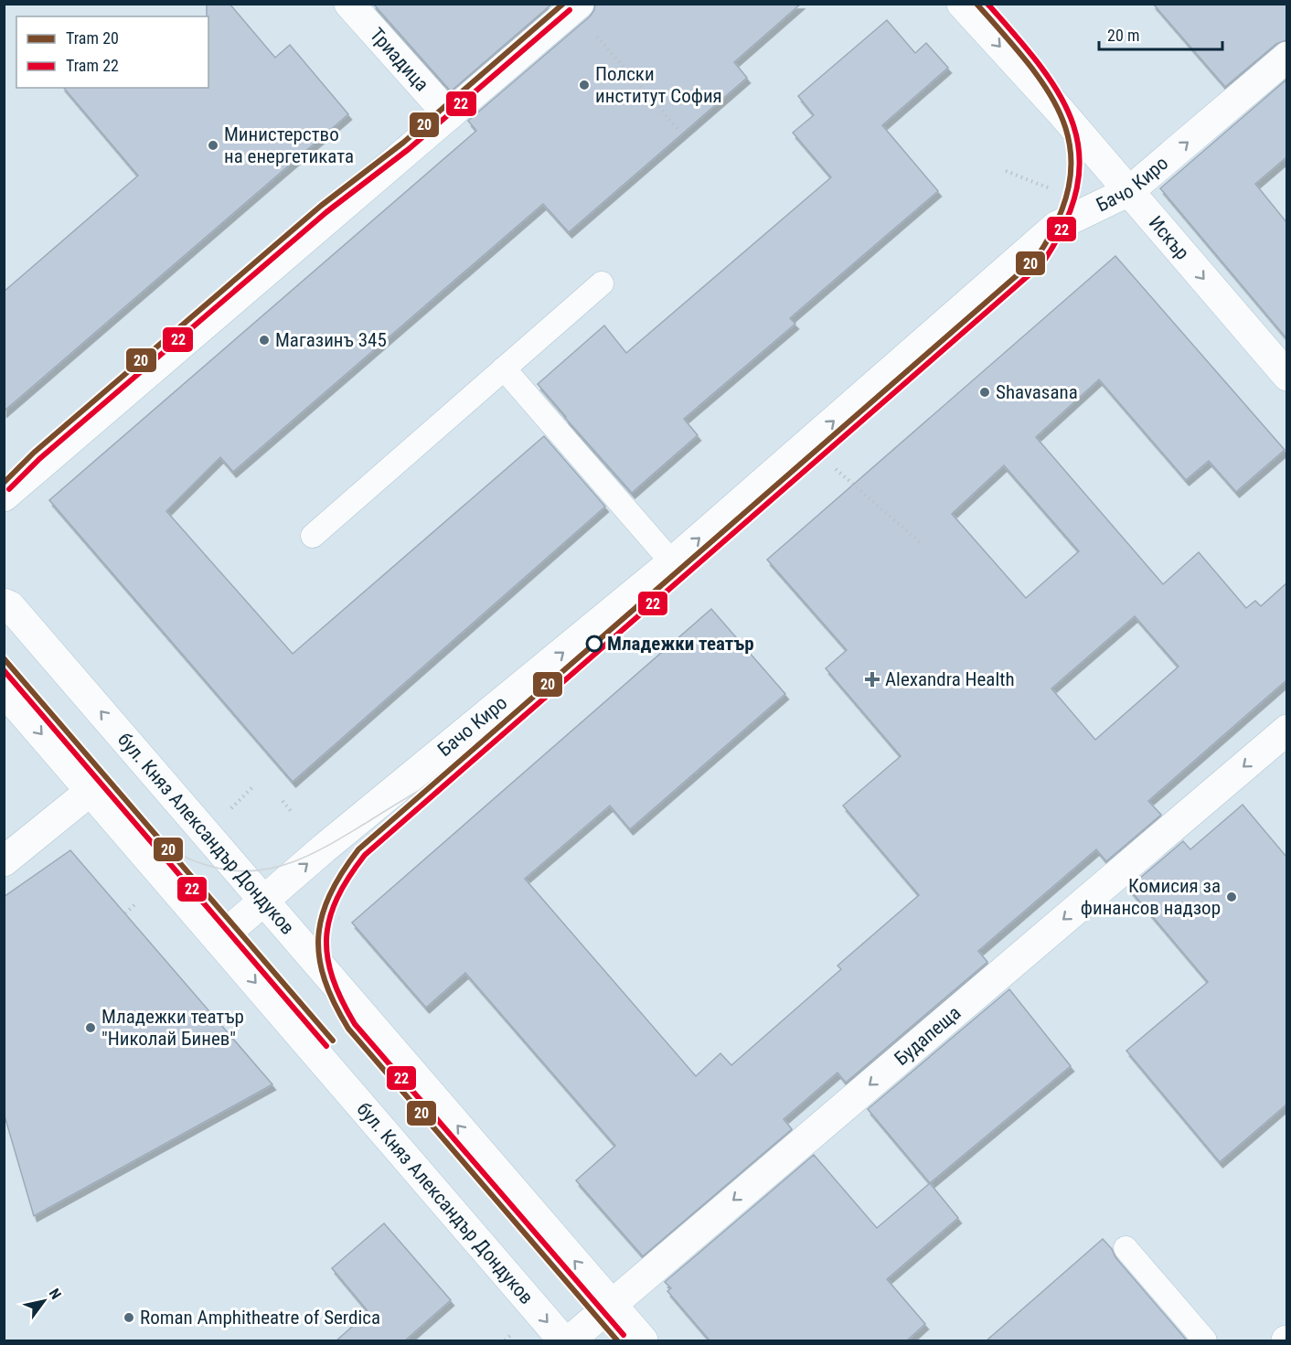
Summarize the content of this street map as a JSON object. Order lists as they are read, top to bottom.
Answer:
{
  "streets": {
    "street": [
      "Триадица",
      "Бачо Киро",
      "Искър",
      "бул. Княз Александър Дондуков",
      "Будапеща"
    ]
  },
  "crossings": [
    ["Бачо Киро", "Искър"],
    ["Бачо Киро", "бул. Княз Александър Дондуков"],
    ["бул. Княз Александър Дондуков", "Будапеща"]
  ],
  "one_way": ["Бачо Киро", "Искър", "Будапеща"],
  "places": {
    "other": [
      "Полски институт София",
      "Министерство на енергетиката",
      "Магазинъ 345",
      "Shavasana",
      "Младежки театър",
      "Комисия за финансов надзор",
      "Младежки театър \"Николай Бинев\"",
      "Roman Amphitheatre of Serdica"
    ],
    "health": ["Alexandra Health"]
  },
  "lines": ["tram line 20", "tram line 22"],
  "legend": ["Tram 20", "Tram 22"],
  "scale_bar": "20 m",
  "north": "top right"
}
